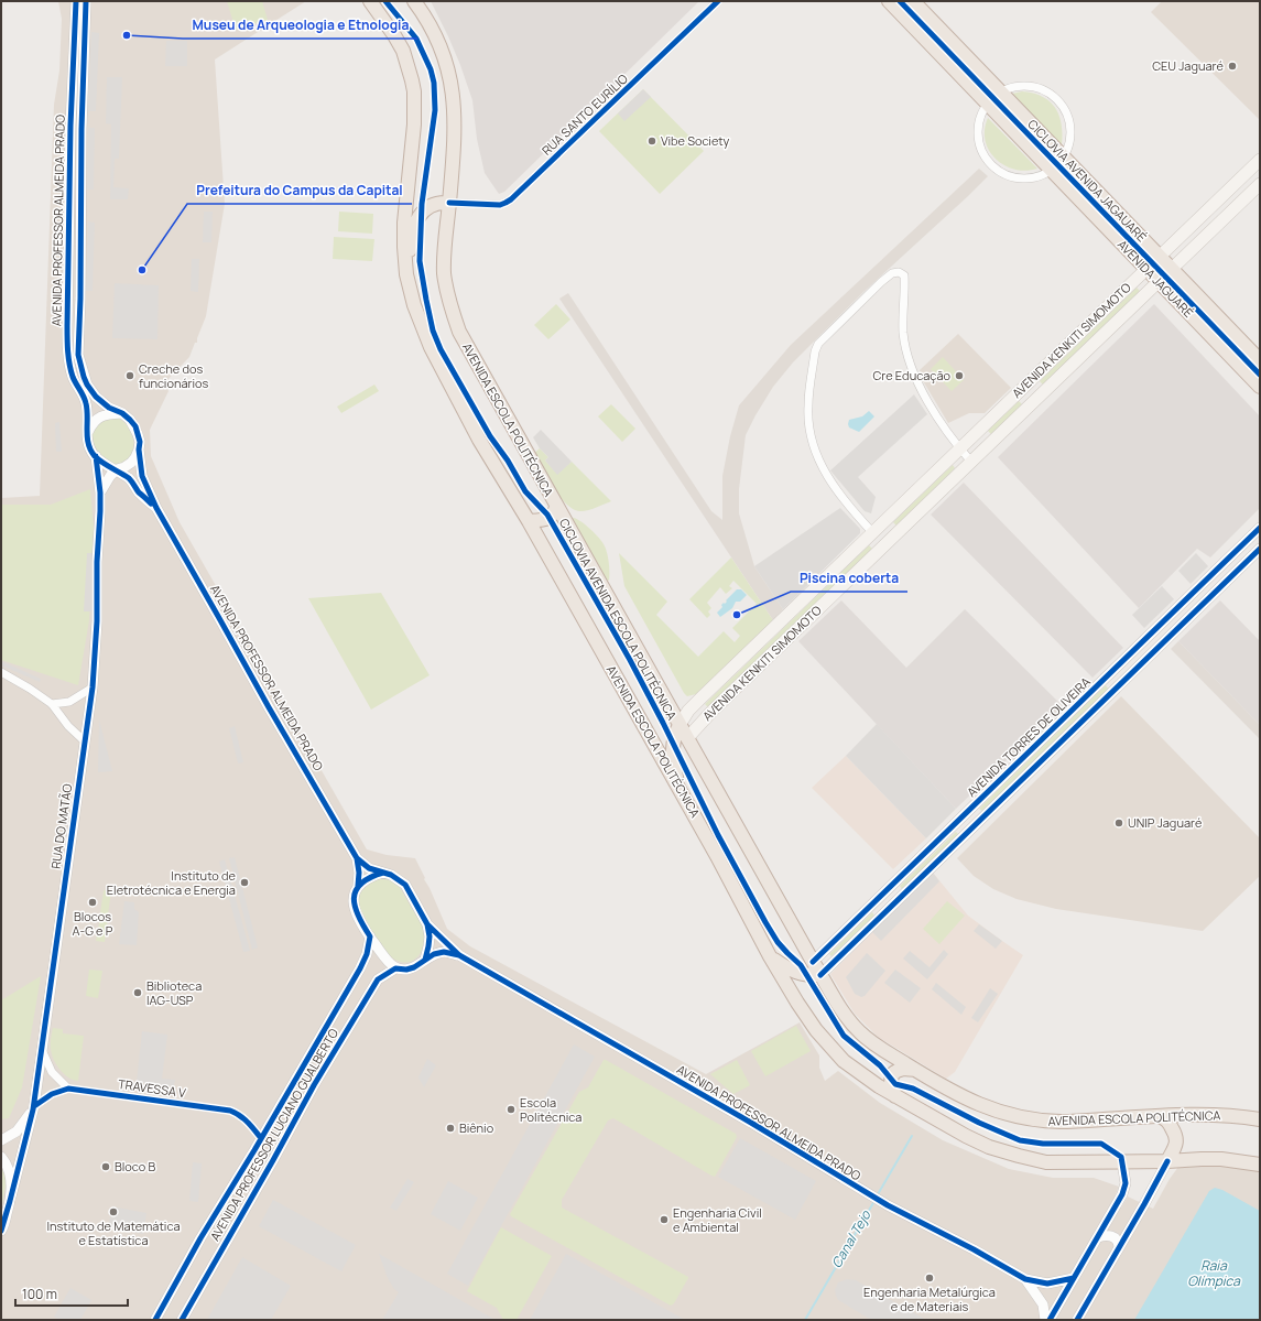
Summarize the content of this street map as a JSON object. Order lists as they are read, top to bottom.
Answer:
{
  "streets": {
    "highway": ["AVENIDA JAGUARÉ", "AVENIDA ESCOLA POLITÉCNICA"],
    "main road": ["AVENIDA KENKITI SIMOMOTO"],
    "street": [
      "RUA SANTO EURÍLIO",
      "AVENIDA PROFESSOR ALMEIDA PRADO",
      "AVENIDA TORRES DE OLIVEIRA",
      "RUA DO MATÃO",
      "TRAVESSA V",
      "AVENIDA PROFESSOR LUCIANO GUALBERTO"
    ],
    "cycle path": ["CICLOVIA AVENIDA JAGAUARÉ", "CICLOVIA AVENIDA ESCOLA POLITÉCNICA"]
  },
  "crossings": [
    ["RUA SANTO EURÍLIO", "AVENIDA ESCOLA POLITÉCNICA"],
    ["AVENIDA PROFESSOR ALMEIDA PRADO", "RUA DO MATÃO"],
    ["AVENIDA PROFESSOR ALMEIDA PRADO", "AVENIDA PROFESSOR LUCIANO GUALBERTO"],
    ["AVENIDA JAGUARÉ", "AVENIDA KENKITI SIMOMOTO"],
    ["AVENIDA KENKITI SIMOMOTO", "AVENIDA ESCOLA POLITÉCNICA"],
    ["AVENIDA ESCOLA POLITÉCNICA", "AVENIDA TORRES DE OLIVEIRA"],
    ["RUA DO MATÃO", "TRAVESSA V"],
    ["TRAVESSA V", "AVENIDA PROFESSOR LUCIANO GUALBERTO"]
  ],
  "water": ["Canal Tejo", "Raia Olímpica"],
  "places": [
    "Museu de Arqueologia e Etnologia",
    "CEU Jaguaré",
    "Vibe Society",
    "Prefeitura do Campus da Capital",
    "Creche dos funcionários",
    "Cre Educação",
    "Piscina coberta",
    "UNIP Jaguaré",
    "Instituto de Eletrotécnica e Energia",
    "Blocos A-G e P",
    "Biblioteca IAG-USP",
    "Escola Politécnica",
    "Biênio",
    "Bloco B",
    "Instituto de Matemática e Estatística",
    "Engenharia Civil e Ambiental",
    "Engenharia Metalúrgica e de Materiais"
  ],
  "scale_bar": "100 m"
}
